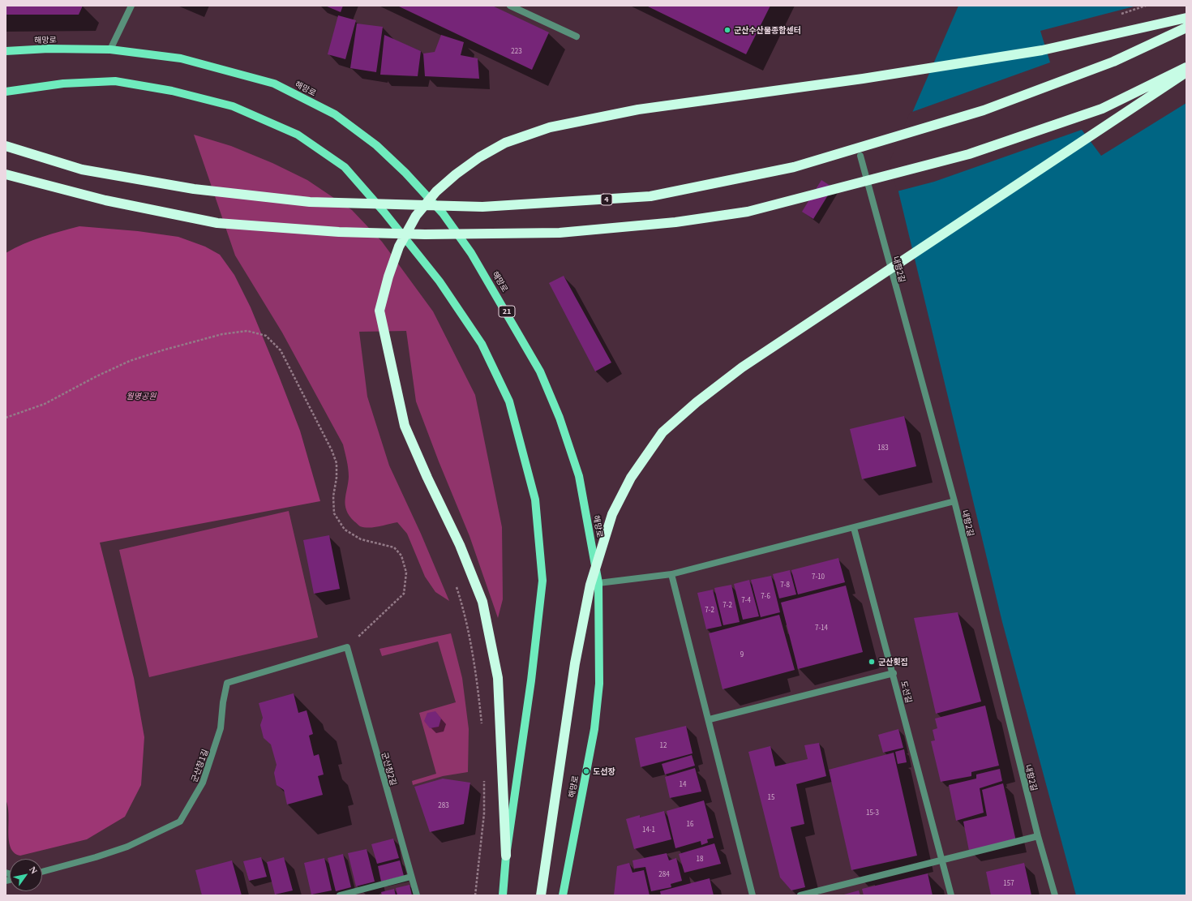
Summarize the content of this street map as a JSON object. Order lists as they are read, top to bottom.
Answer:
{
  "streets": {
    "highway": ["4"],
    "main road": ["해망로", "21"],
    "street": [
      "내항2길",
      "도선길",
      "군산창1길",
      "군산창2길"
    ]
  },
  "crossings": [
    ["군산창1길", "군산창2길"]
  ],
  "parks": ["월명공원"],
  "places": ["군산수산물종합센터", "군산횟집", "도선장"],
  "house_numbers": [
    "223",
    "183",
    "7-10",
    "7-8",
    "7-6",
    "7-4",
    "7-2",
    "7-2",
    "7-14",
    "9",
    "12",
    "14",
    "15",
    "283",
    "15-3",
    "16",
    "14-1",
    "18",
    "284",
    "157"
  ],
  "north": "top right"
}
